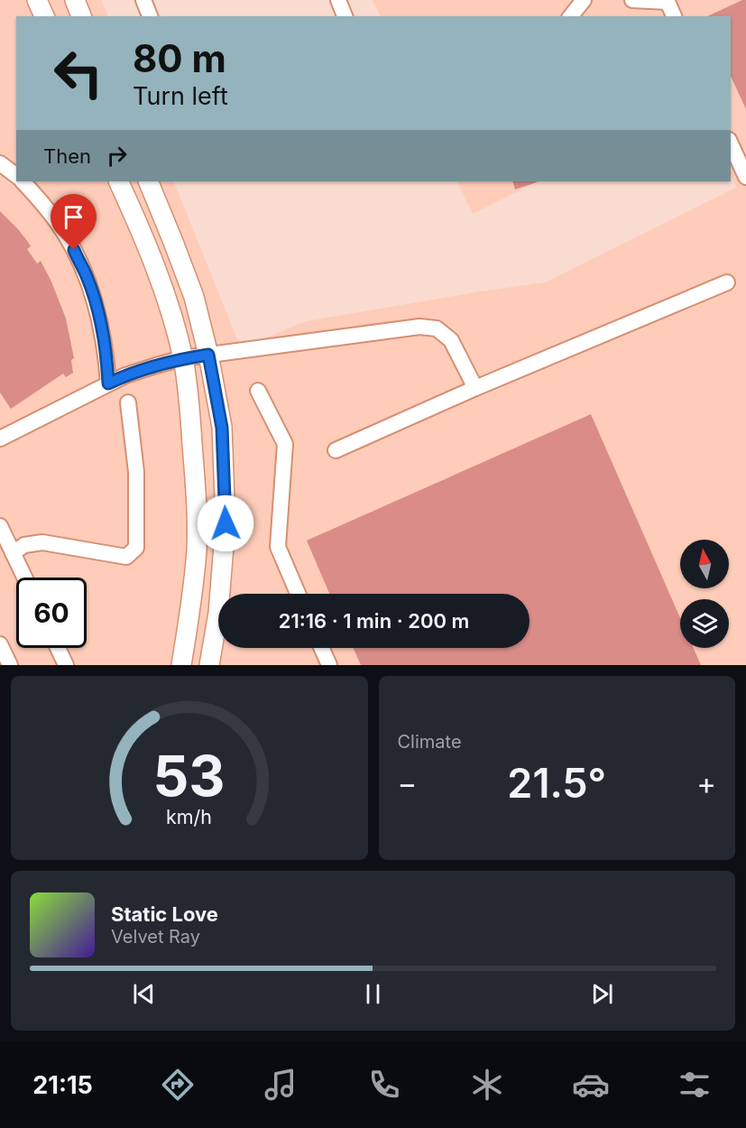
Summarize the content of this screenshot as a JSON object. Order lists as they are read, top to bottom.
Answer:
{
  "north": "top",
  "page": {
    "turn": ["80 m", "Turn left"],
    "then": "Then",
    "limit": "60",
    "trip": "21:16 · 1 min · 200 m",
    "tile": "Climate",
    "heat": ["−", "21.5°", "+"],
    "song": ["Static Love", "Velvet Ray"],
    "tabs": "21:15",
    "gauge": ["53", "km/h"]
  }
}
